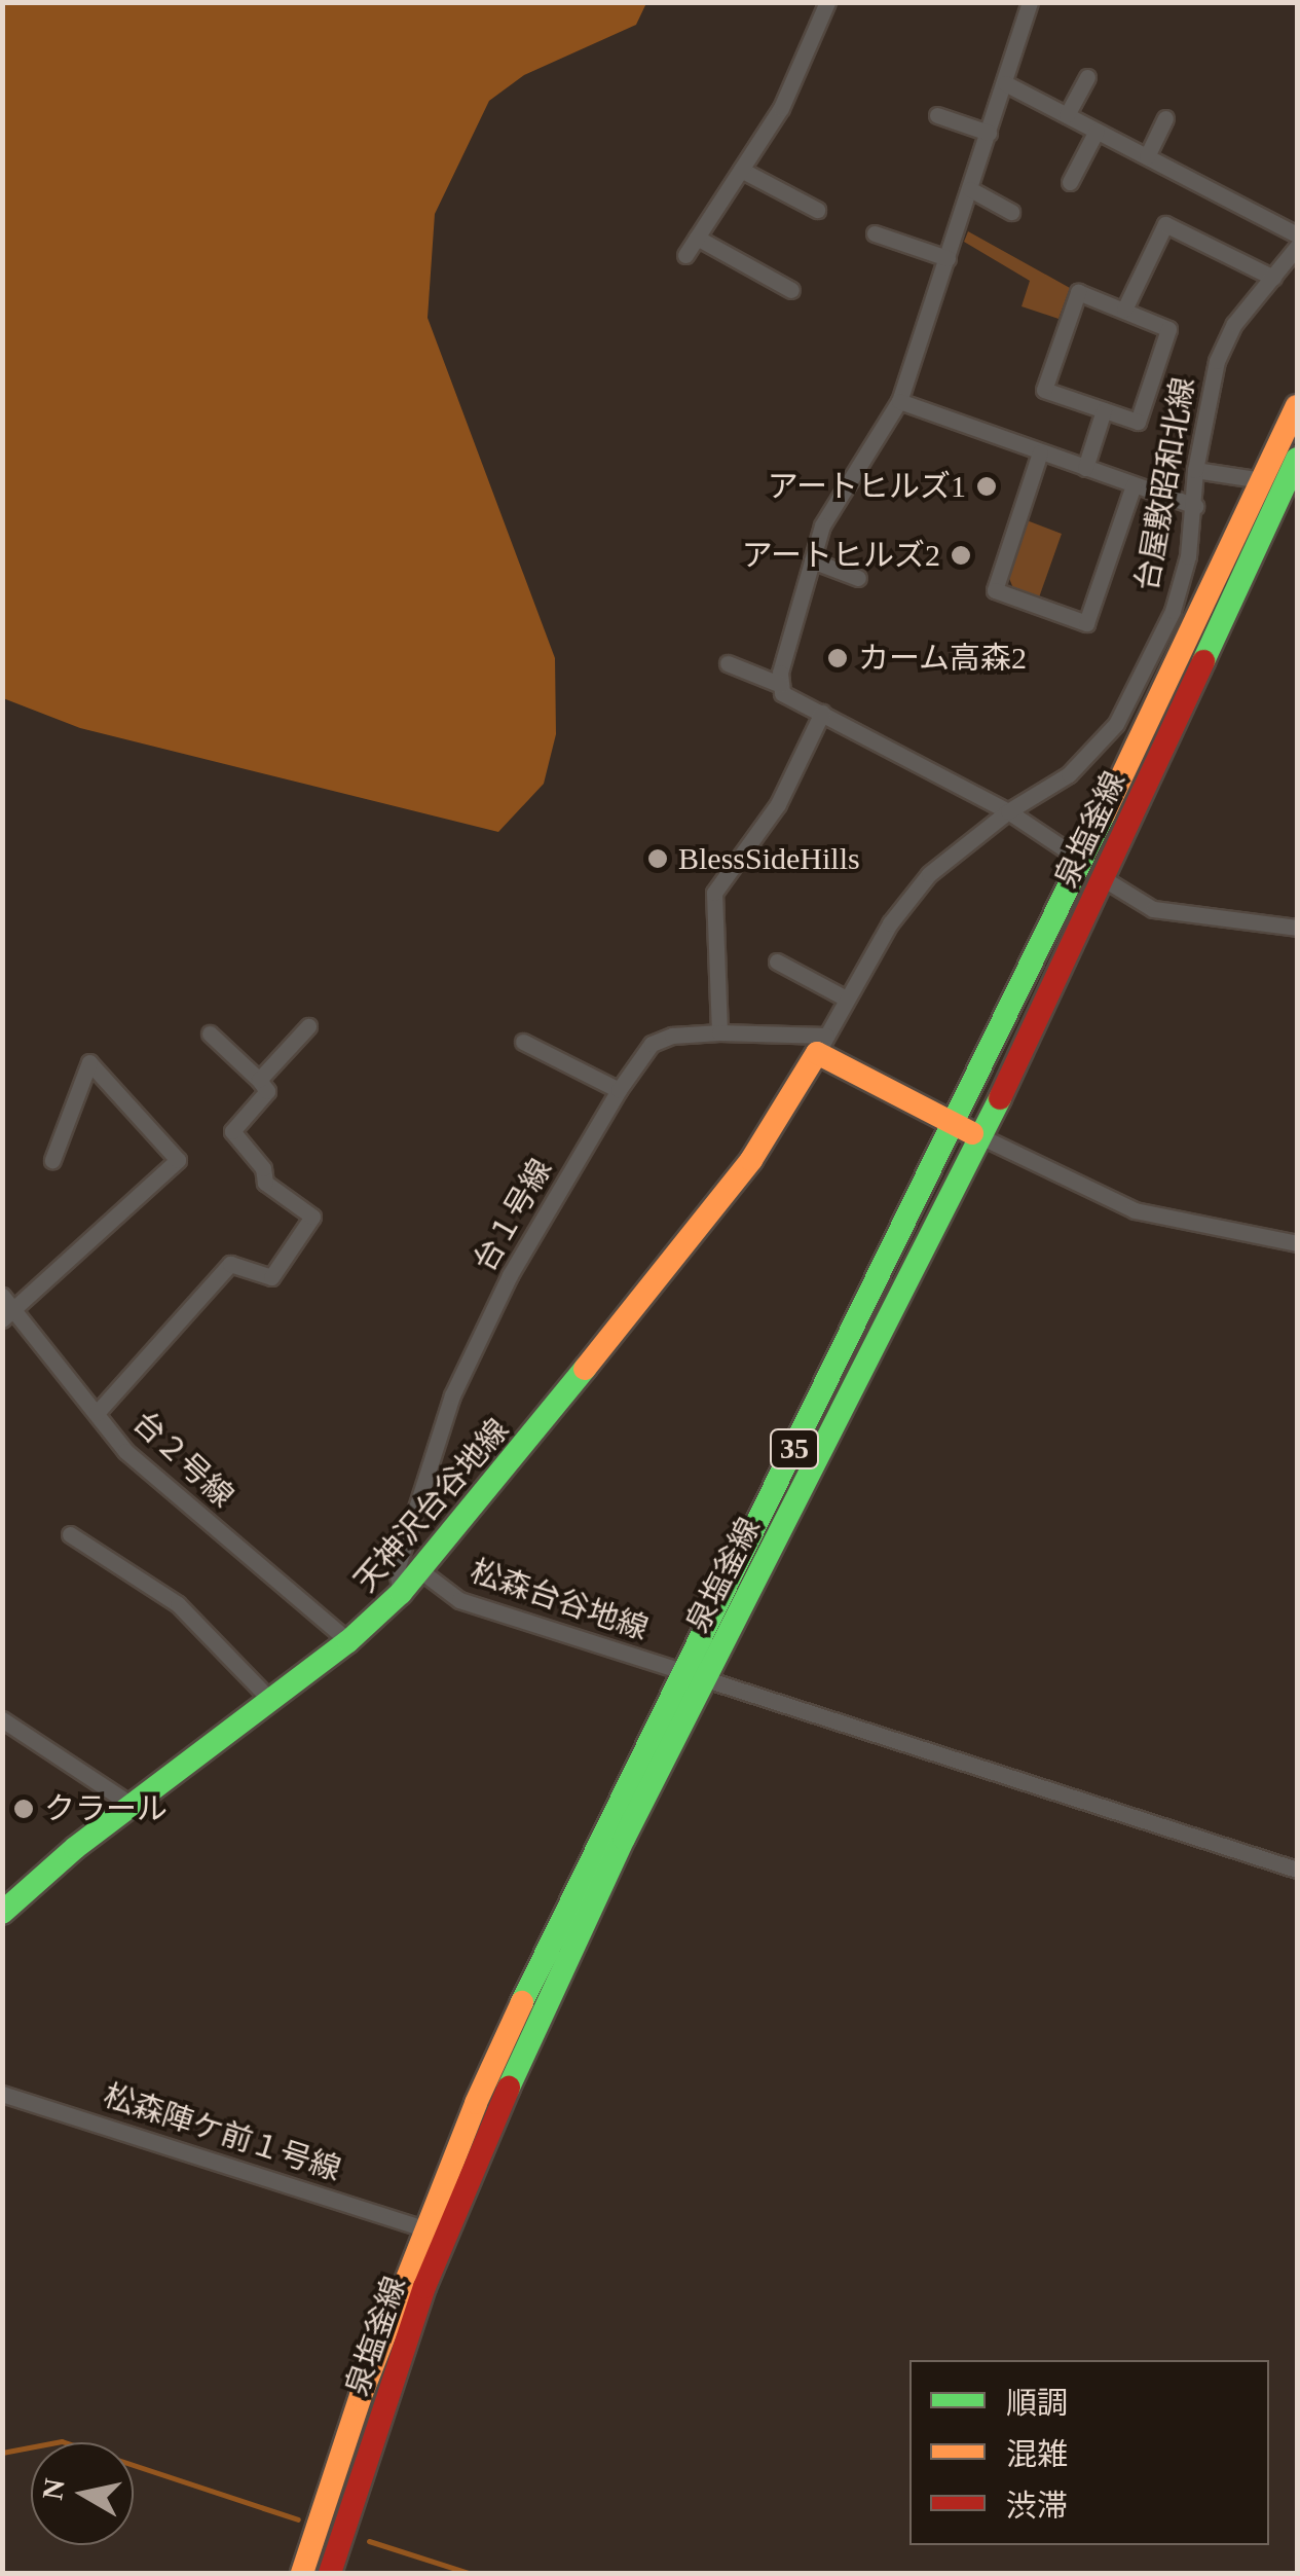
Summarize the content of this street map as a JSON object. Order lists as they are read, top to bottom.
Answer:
{
  "streets": {
    "main road": ["泉塩釜線", "35", "天神沢台谷地線"],
    "street": [
      "台屋敷昭和北線",
      "台１号線",
      "台２号線",
      "松森台谷地線",
      "松森陣ケ前１号線"
    ]
  },
  "crossings": [
    ["台屋敷昭和北線", "台１号線"],
    ["台屋敷昭和北線", "天神沢台谷地線"],
    ["泉塩釜線", "松森台谷地線"],
    ["泉塩釜線", "松森陣ケ前１号線"],
    ["台１号線", "天神沢台谷地線"],
    ["台２号線", "天神沢台谷地線"],
    ["天神沢台谷地線", "松森台谷地線"]
  ],
  "places": [
    "アートヒルズ1",
    "アートヒルズ2",
    "カーム高森2",
    "BlessSideHills",
    "クラール"
  ],
  "legend": ["順調", "混雑", "渋滞"],
  "north": "left"
}
